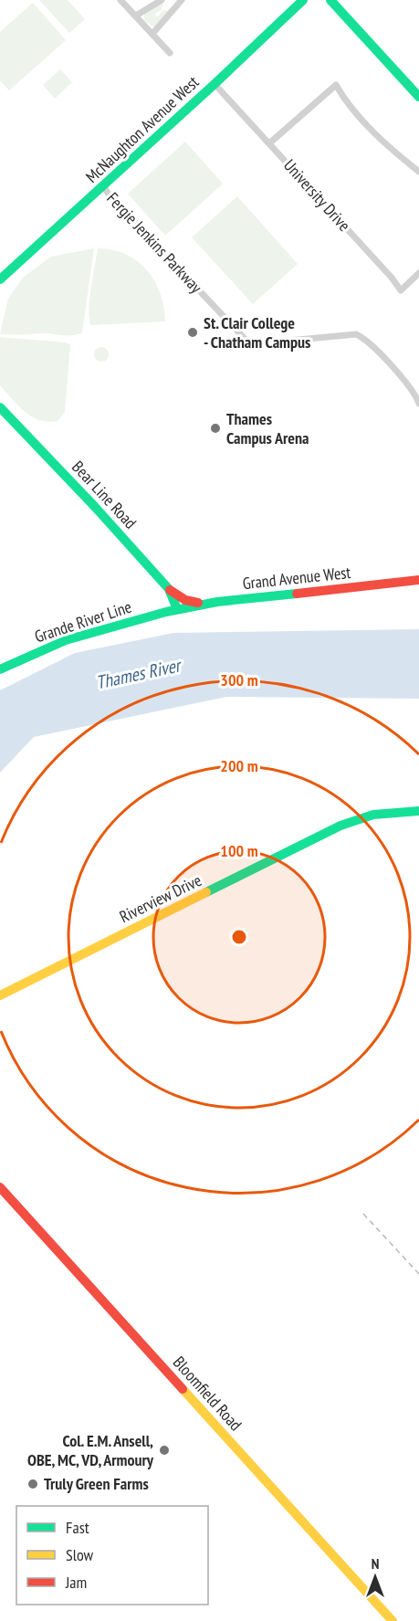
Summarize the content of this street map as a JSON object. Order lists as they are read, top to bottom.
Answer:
{
  "streets": {
    "main road": [
      "McNaughton Avenue West",
      "Bear Line Road",
      "Grand Avenue West",
      "Grande River Line",
      "Riverview Drive",
      "Bloomfield Road"
    ],
    "street": ["University Drive", "Fergie Jenkins Parkway"]
  },
  "crossings": [
    ["McNaughton Avenue West", "University Drive"],
    ["McNaughton Avenue West", "Fergie Jenkins Parkway"],
    ["Bear Line Road", "Grand Avenue West"],
    ["Bear Line Road", "Grande River Line"],
    ["Grand Avenue West", "Grande River Line"]
  ],
  "water": ["Thames River"],
  "places": [
    "St. Clair College - Chatham Campus",
    "Thames Campus Arena",
    "Col. E.M. Ansell, OBE, MC, VD, Armoury",
    "Truly Green Farms"
  ],
  "legend": ["Fast", "Slow", "Jam"],
  "north": "top",
  "rings": ["300 m", "200 m", "100 m"]
}
